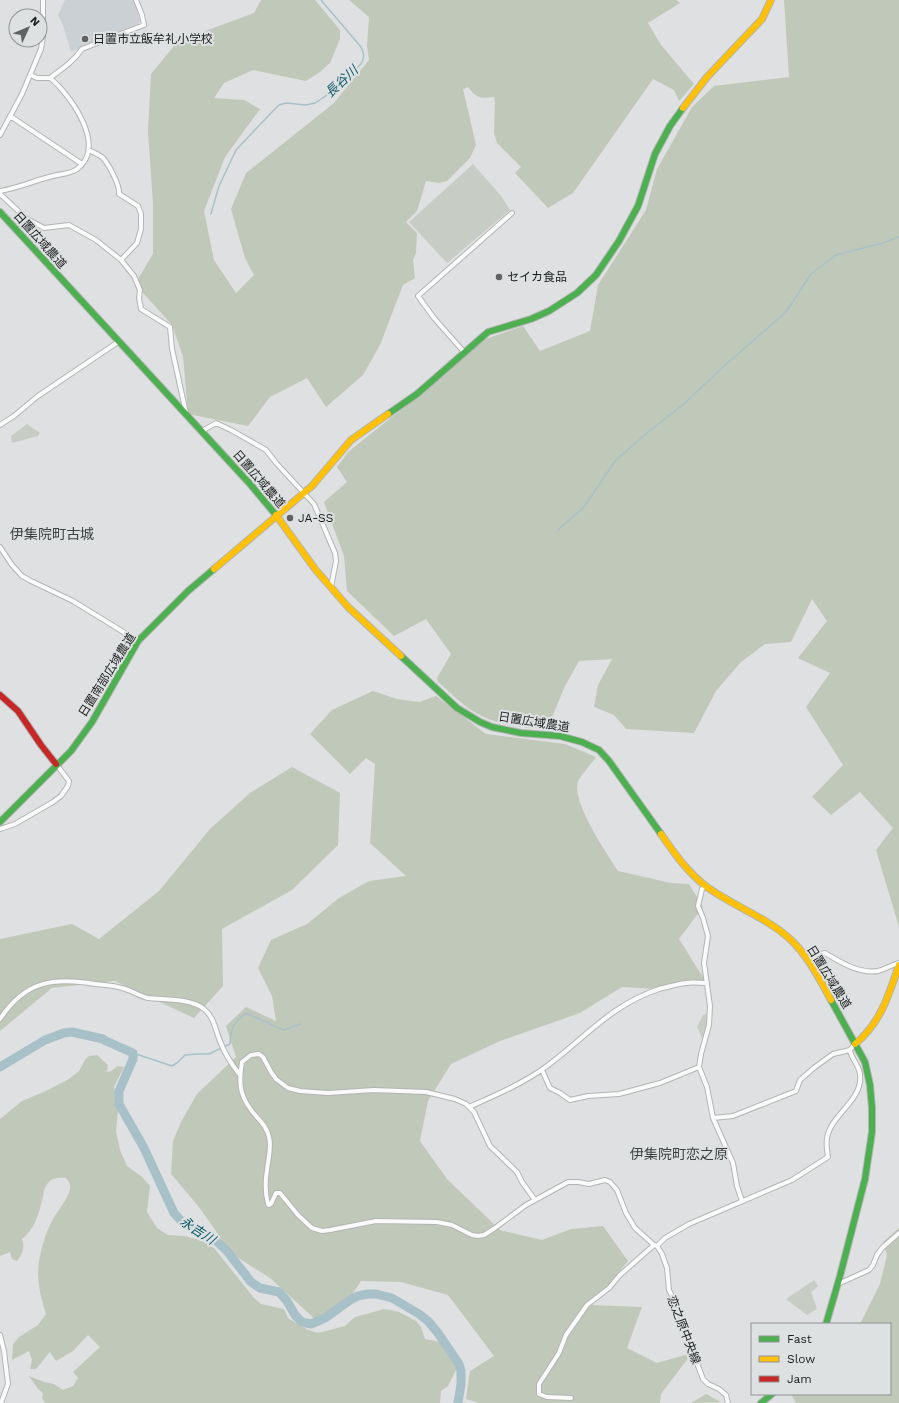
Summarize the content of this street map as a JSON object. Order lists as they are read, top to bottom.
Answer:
{
  "streets": {
    "street": ["日置広域農道", "日置南部広域農道", "恋之原中央線"]
  },
  "crossings": [
    ["日置広域農道", "日置南部広域農道"]
  ],
  "districts": ["伊集院町古城", "伊集院町恋之原"],
  "water": ["長谷川", "永吉川"],
  "places": ["日置市立飯牟礼小学校", "セイカ食品", "JA-SS"],
  "legend": ["Fast", "Slow", "Jam"],
  "north": "top right"
}
